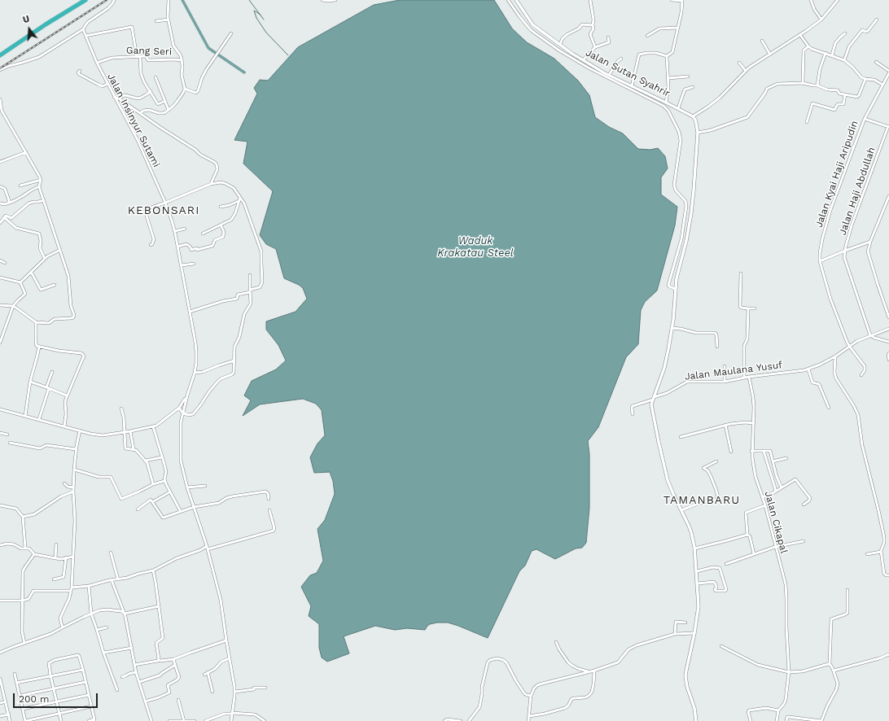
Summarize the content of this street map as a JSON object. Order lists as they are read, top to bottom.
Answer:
{
  "streets": {
    "street": [
      "Gang Seri",
      "Jalan Sutan Syahrir",
      "Jalan Insinyur Sutami",
      "Jalan Kyai Haji Aripudin",
      "Jalan Haji Abdullah",
      "Jalan Maulana Yusuf",
      "Jalan Cikapal"
    ]
  },
  "crossings": [
    ["Gang Seri", "Jalan Insinyur Sutami"],
    ["Jalan Kyai Haji Aripudin", "Jalan Maulana Yusuf"],
    ["Jalan Haji Abdullah", "Jalan Maulana Yusuf"],
    ["Jalan Maulana Yusuf", "Jalan Cikapal"]
  ],
  "districts": ["KEBONSARI", "TAMANBARU"],
  "water": ["Waduk Krakatau Steel"],
  "scale_bar": "200 m",
  "north": "top"
}
